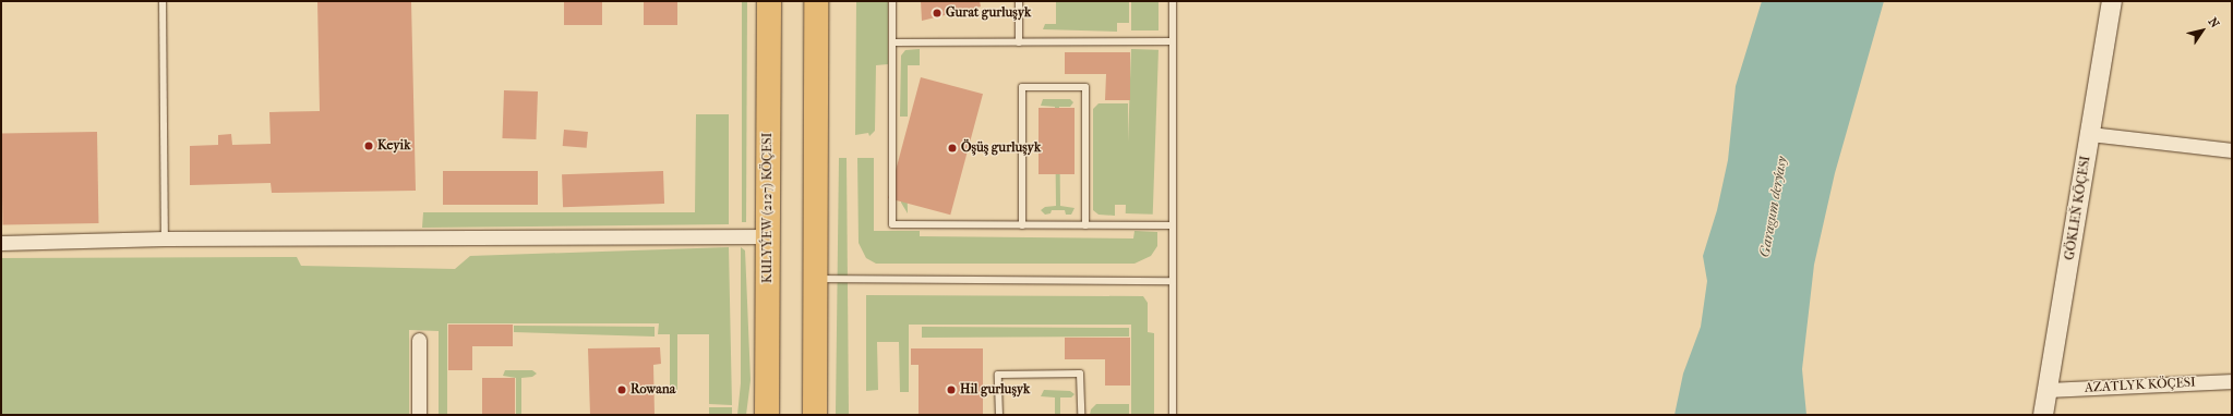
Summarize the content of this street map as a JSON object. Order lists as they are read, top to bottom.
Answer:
{
  "streets": {
    "highway": ["KULYÝEW (2127) KÖÇESI"],
    "street": ["GÖKLEŇ KÖÇESI", "AZATLYK KÖÇESI"]
  },
  "crossings": [
    ["GÖKLEŇ KÖÇESI", "AZATLYK KÖÇESI"]
  ],
  "water": ["Garagum derýasy"],
  "places": [
    "Gurat gurluşyk",
    "Keyik",
    "Öşüş gurluşyk",
    "Rowana",
    "Hil gurluşyk"
  ],
  "north": "top right"
}
